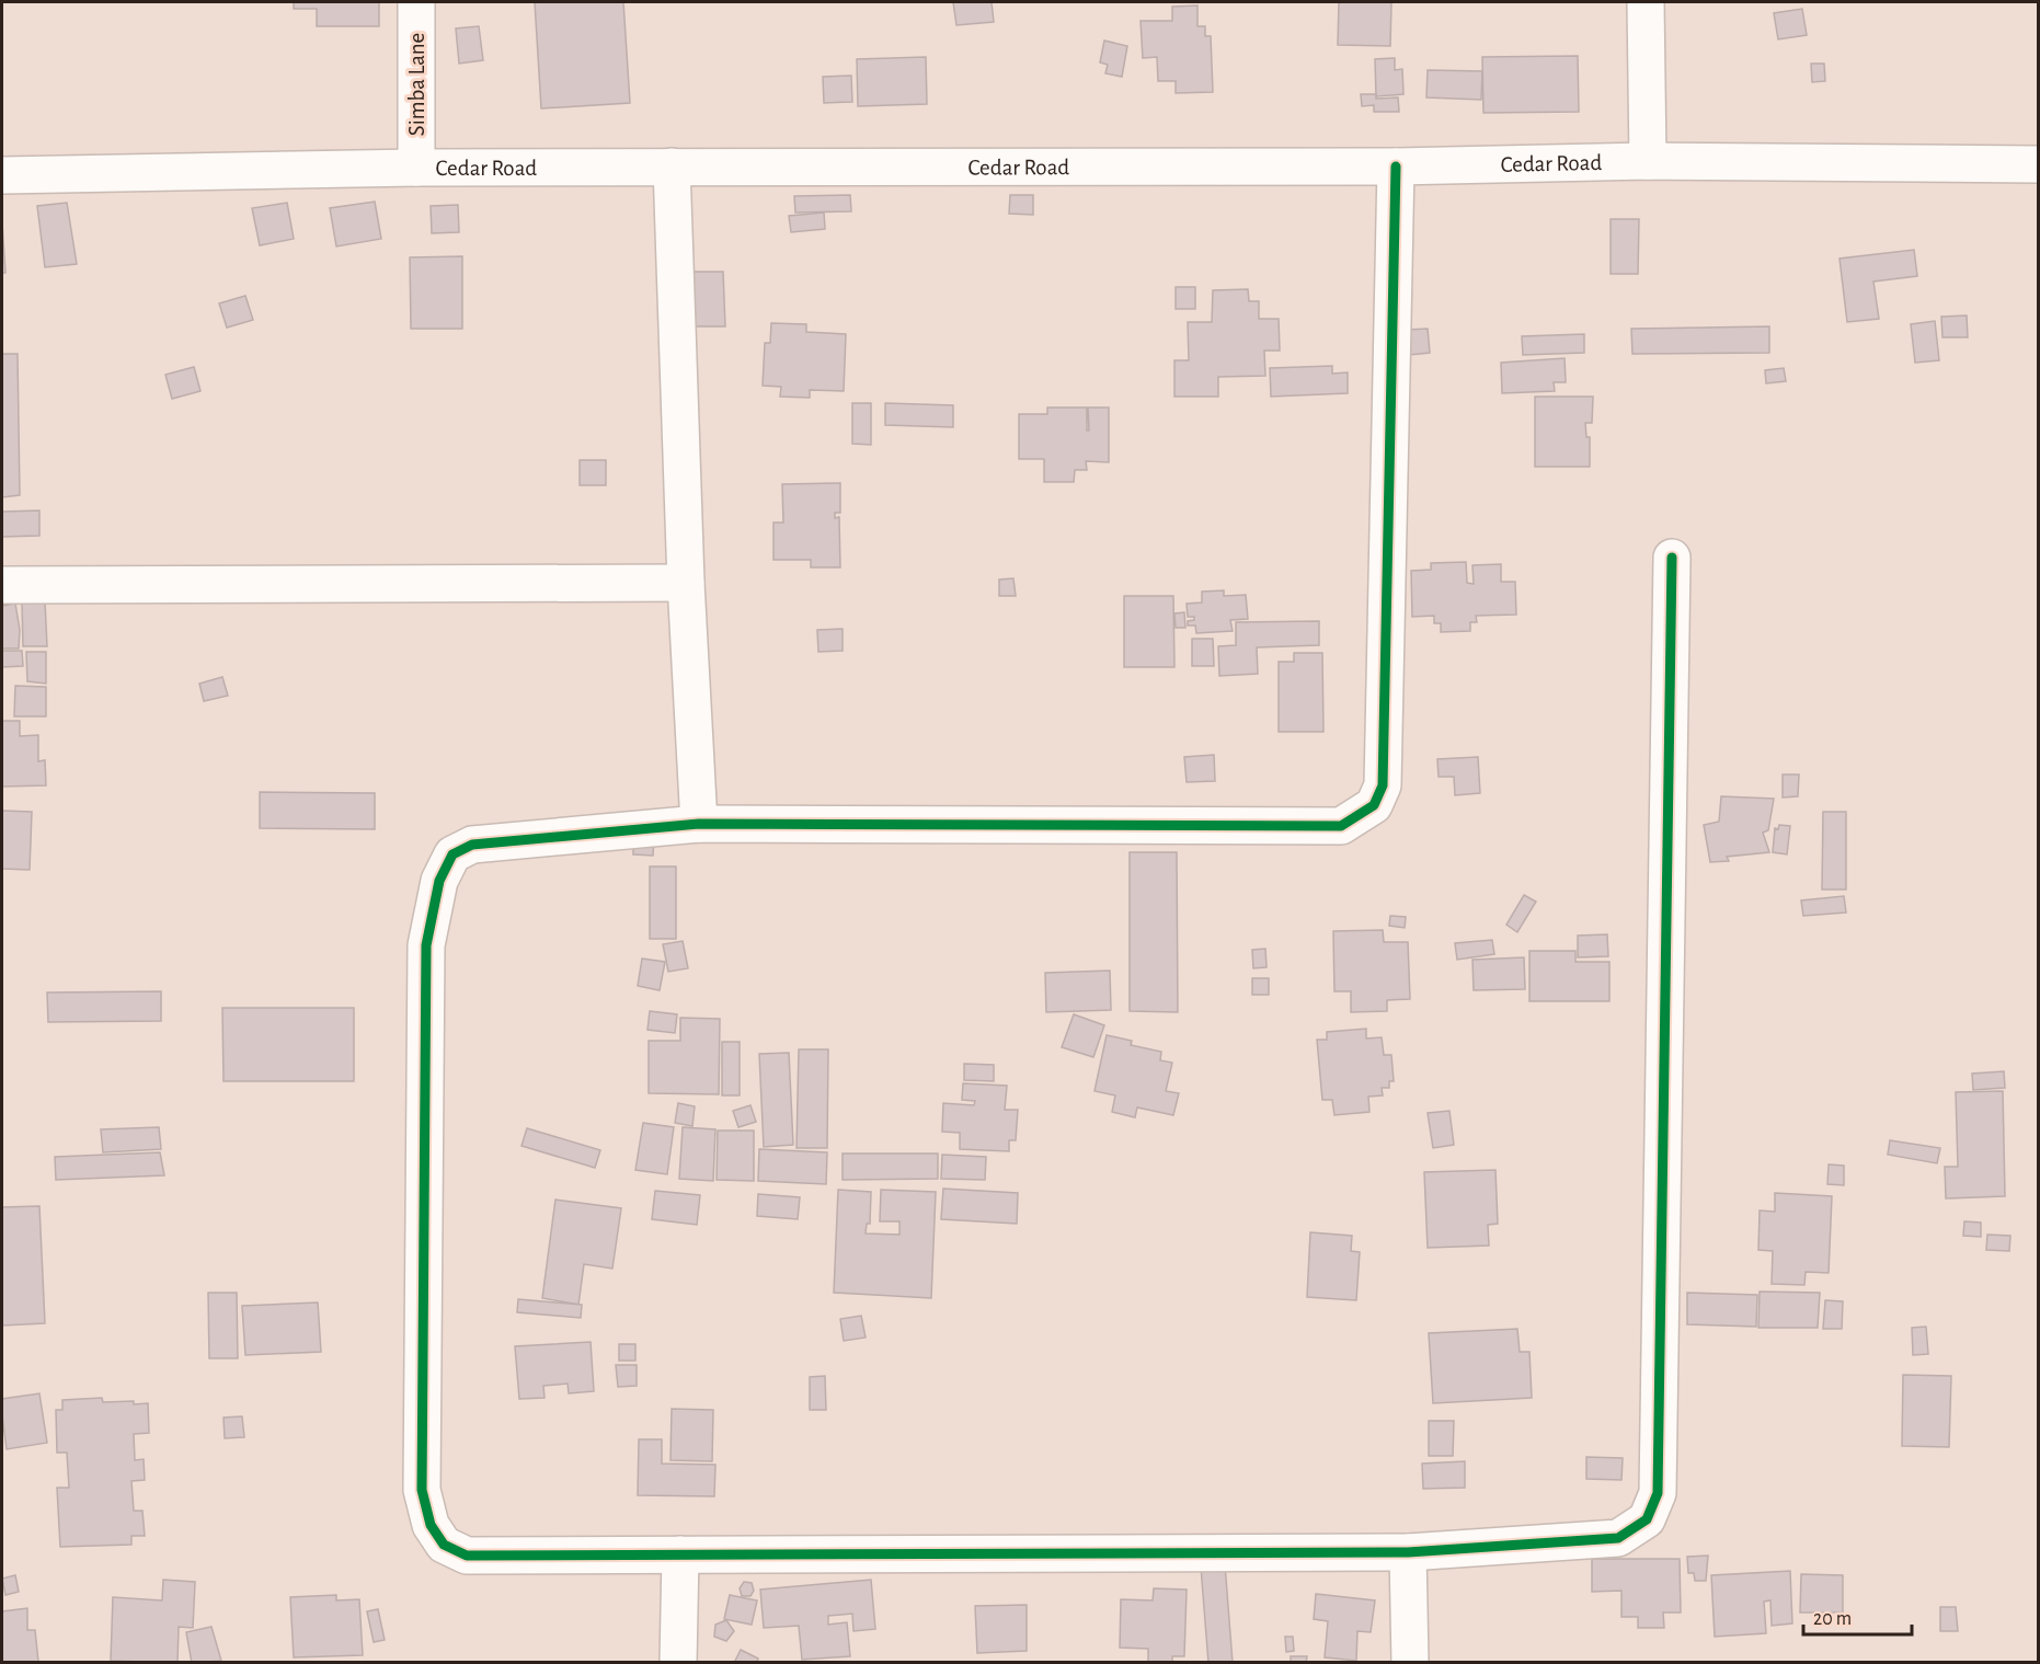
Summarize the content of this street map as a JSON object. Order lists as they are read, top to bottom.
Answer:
{
  "streets": {
    "street": ["Simba Lane", "Cedar Road"]
  },
  "crossings": [
    ["Simba Lane", "Cedar Road"]
  ],
  "scale_bar": "20 m"
}
